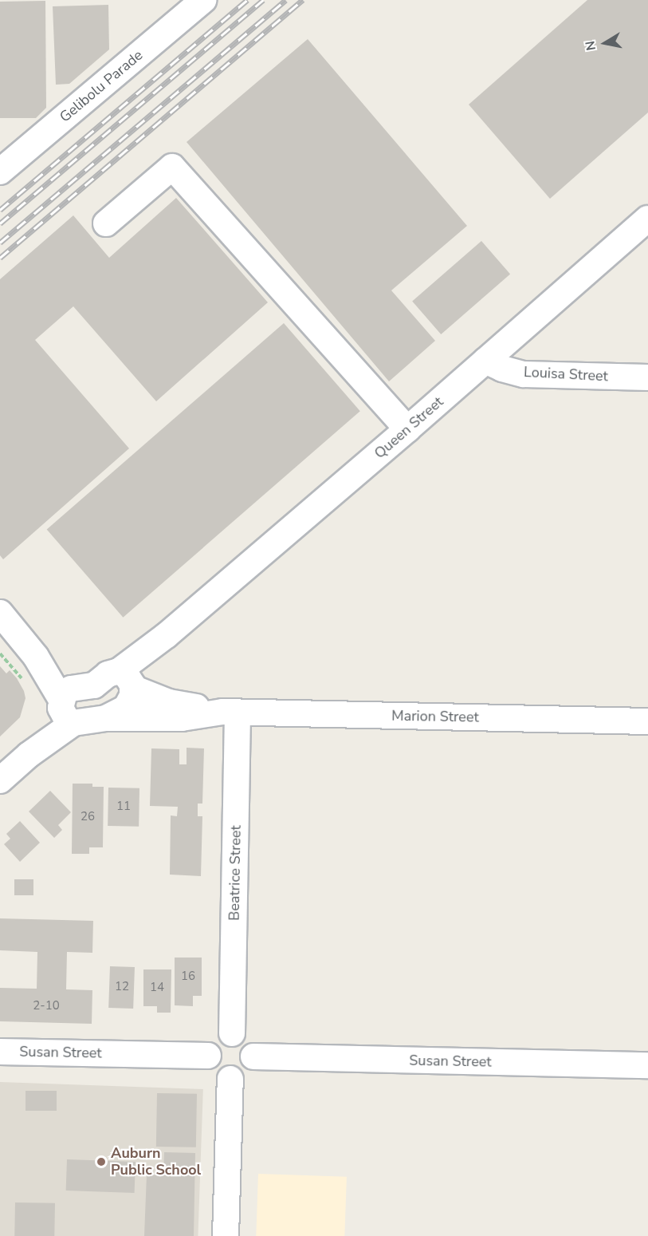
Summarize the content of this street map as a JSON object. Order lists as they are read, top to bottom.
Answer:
{
  "streets": {
    "street": [
      "Gelibolu Parade",
      "Louisa Street",
      "Queen Street",
      "Marion Street",
      "Beatrice Street",
      "Susan Street"
    ]
  },
  "crossings": [
    ["Louisa Street", "Queen Street"],
    ["Queen Street", "Marion Street"],
    ["Marion Street", "Beatrice Street"],
    ["Beatrice Street", "Susan Street"]
  ],
  "places": ["Auburn Public School"],
  "house_numbers": [
    "11",
    "26",
    "16",
    "12",
    "14",
    "2-10"
  ],
  "north": "left"
}
